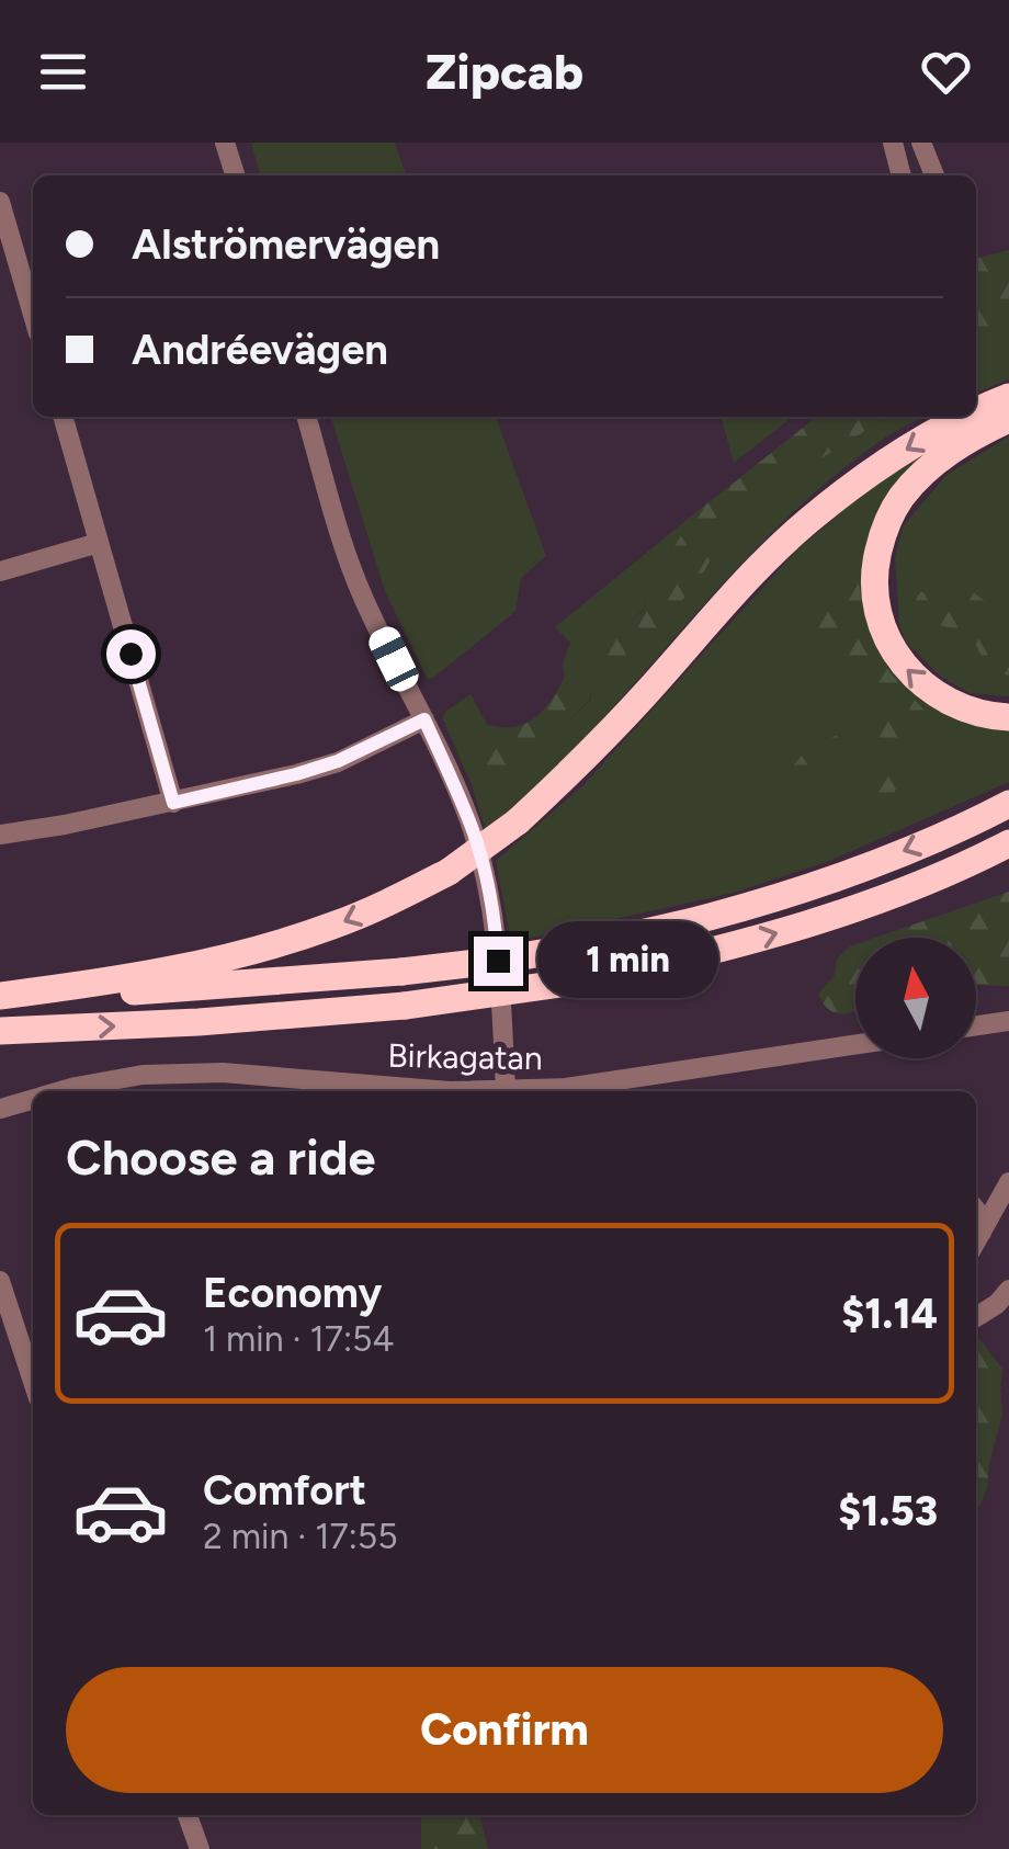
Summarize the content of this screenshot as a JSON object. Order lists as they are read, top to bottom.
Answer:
{
  "streets": {
    "street": ["Birkagatan"]
  },
  "north": "top",
  "page": {
    "header": "Zipcab",
    "banner": ["Alströmervägen", "Andréevägen"],
    "bubble": "1 min",
    "heading": "Choose a ride",
    "list": [
      {
        "name": "Economy",
        "note": "1 min · 17:54",
        "value": "$1.14"
      },
      {
        "name": "Comfort",
        "note": "2 min · 17:55",
        "value": "$1.53"
      }
    ],
    "buttons": "Confirm"
  }
}
